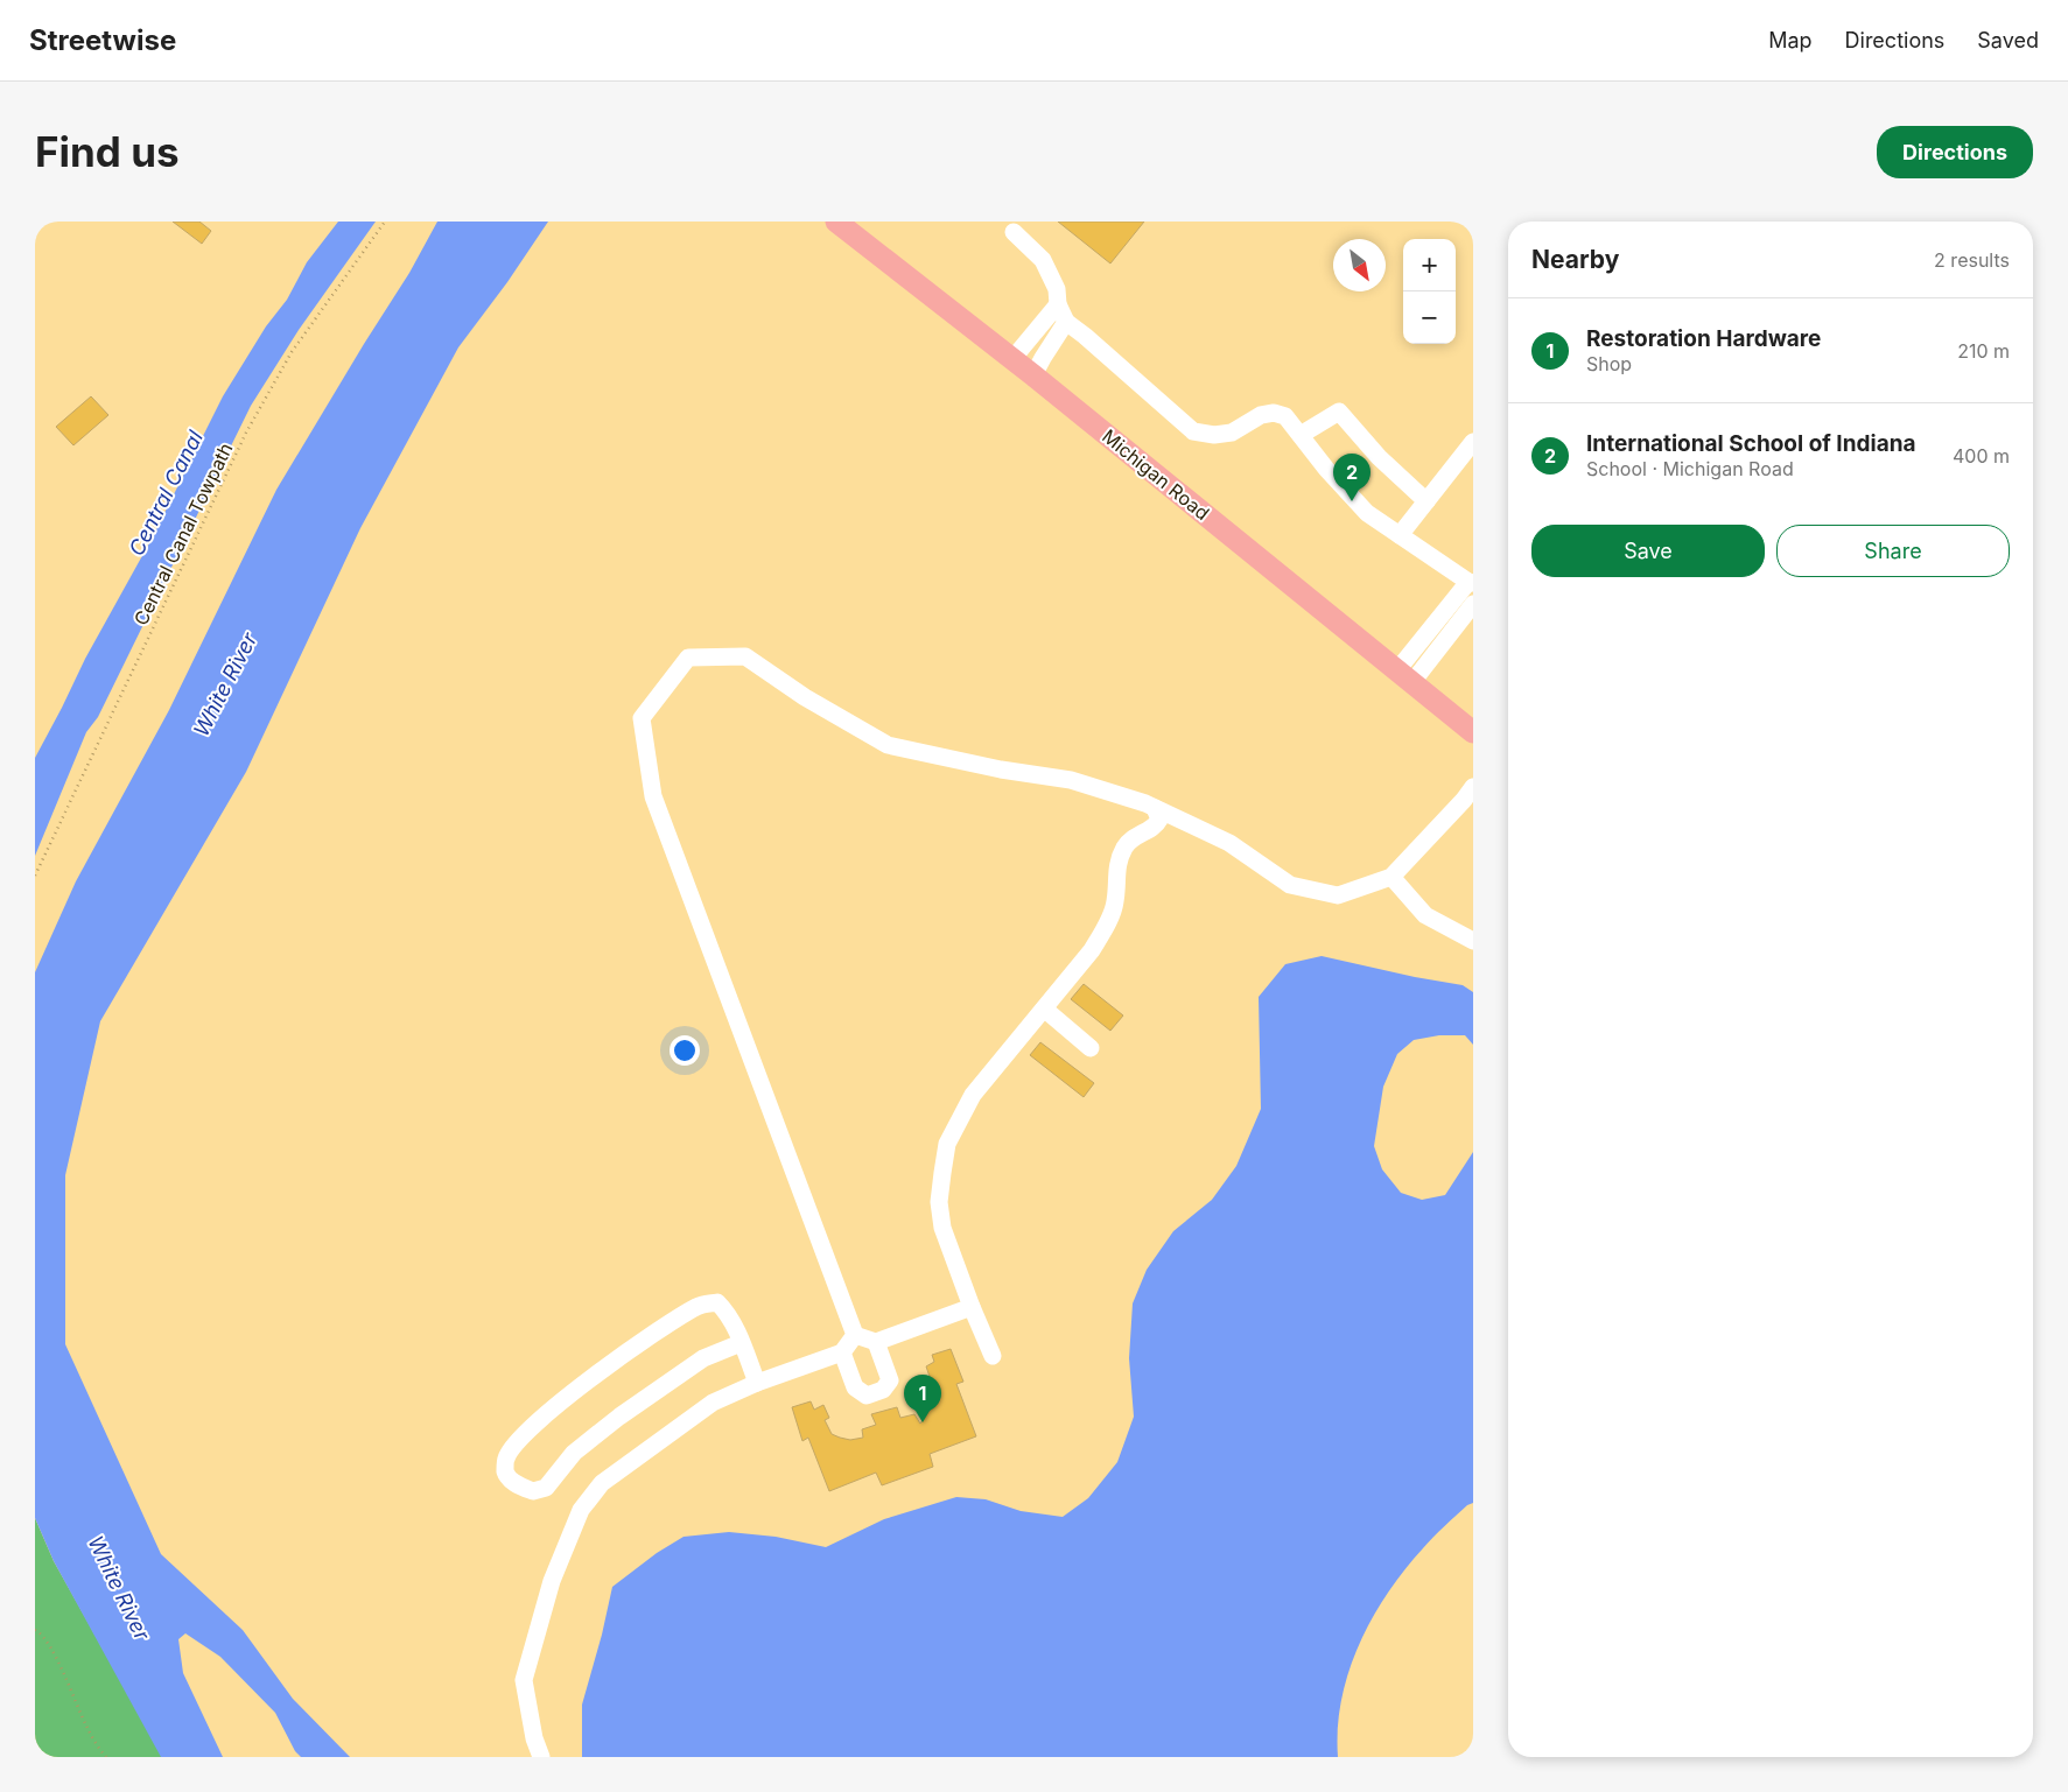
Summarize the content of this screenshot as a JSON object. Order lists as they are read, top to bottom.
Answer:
{
  "streets": {
    "main road": ["Michigan Road"],
    "path": ["Central Canal Towpath"]
  },
  "water": ["Central Canal", "White River"],
  "north": "bottom right",
  "page": {
    "header": "Streetwise",
    "nav": ["Map", "Directions", "Saved"],
    "buttons": [
      "Directions",
      ["Save", "Share"]
    ],
    "title": "Find us",
    "heading": ["Nearby", "2 results"],
    "map_buttons": ["+", "−"],
    "list": [
      {
        "mark": "1",
        "name": "Restoration Hardware",
        "note": "Shop",
        "value": "210 m"
      },
      {
        "mark": "2",
        "name": "International School of Indiana",
        "note": "School · Michigan Road",
        "value": "400 m"
      }
    ],
    "pins": ["2", "1"]
  }
}
